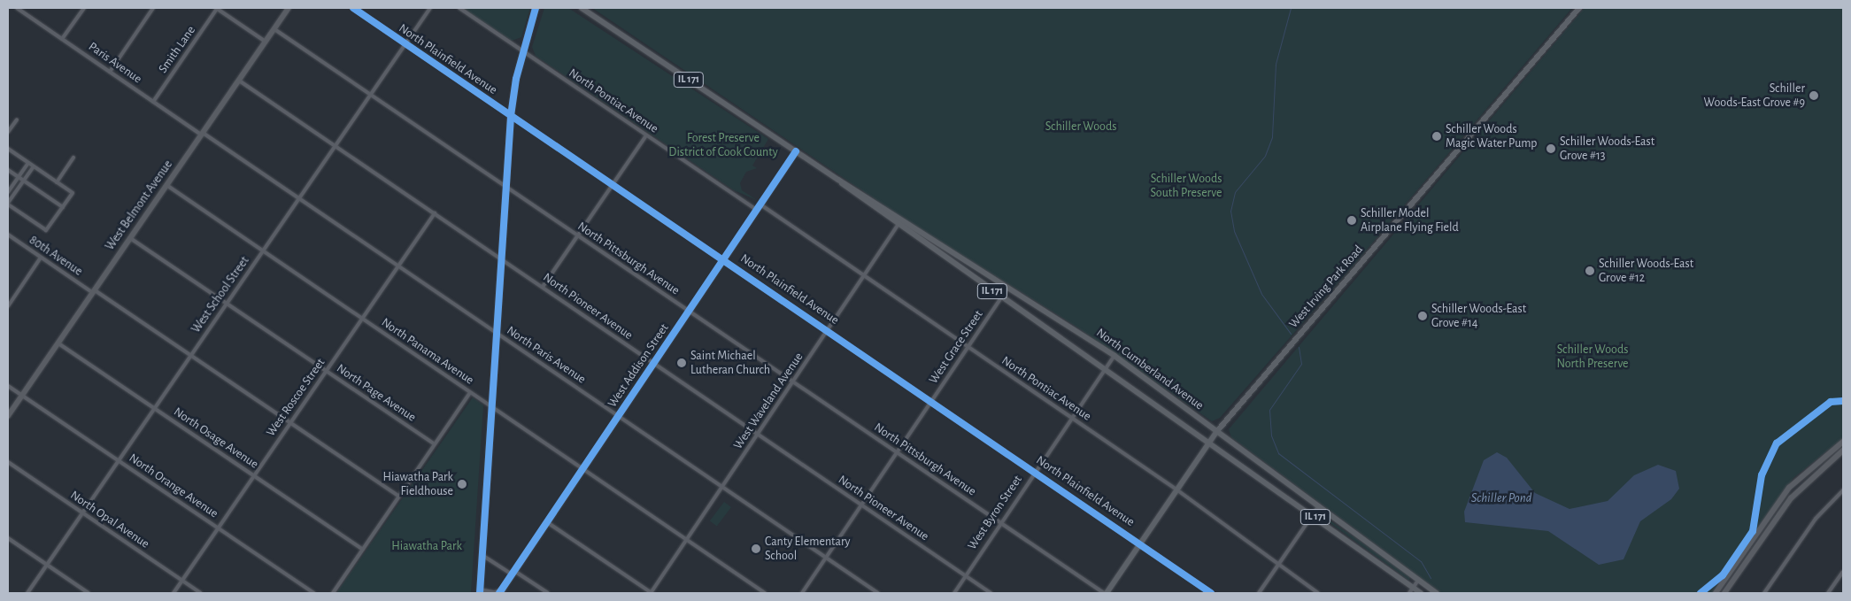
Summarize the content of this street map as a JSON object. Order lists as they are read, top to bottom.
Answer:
{
  "streets": {
    "main road": [
      "IL 171",
      "West Belmont Avenue",
      "West Irving Park Road",
      "North Cumberland Avenue"
    ],
    "street": [
      "Smith Lane",
      "North Plainfield Avenue",
      "Paris Avenue",
      "North Pontiac Avenue",
      "80th Avenue",
      "North Pittsburgh Avenue",
      "West School Street",
      "North Pioneer Avenue",
      "West Grace Street",
      "North Panama Avenue",
      "North Paris Avenue",
      "West Addison Street",
      "North Page Avenue",
      "West Roscoe Street",
      "West Waveland Avenue",
      "North Osage Avenue",
      "North Orange Avenue",
      "West Byron Street",
      "North Opal Avenue"
    ]
  },
  "crossings": [
    ["Smith Lane", "Paris Avenue"],
    ["North Plainfield Avenue", "West Irving Park Road"],
    ["North Plainfield Avenue", "West School Street"],
    ["North Plainfield Avenue", "West Grace Street"],
    ["North Plainfield Avenue", "West Addison Street"],
    ["North Plainfield Avenue", "West Waveland Avenue"],
    ["North Plainfield Avenue", "West Byron Street"],
    ["Paris Avenue", "West Belmont Avenue"],
    ["Paris Avenue", "North Paris Avenue"],
    ["North Pontiac Avenue", "West Irving Park Road"],
    ["North Pontiac Avenue", "West Grace Street"],
    ["North Pontiac Avenue", "West Addison Street"],
    ["North Pontiac Avenue", "West Waveland Avenue"],
    ["North Pontiac Avenue", "West Byron Street"],
    ["West Belmont Avenue", "80th Avenue"],
    ["West Belmont Avenue", "North Pittsburgh Avenue"],
    ["West Belmont Avenue", "North Pioneer Avenue"],
    ["West Belmont Avenue", "North Panama Avenue"],
    ["West Belmont Avenue", "North Paris Avenue"],
    ["West Belmont Avenue", "North Page Avenue"],
    ["West Belmont Avenue", "North Osage Avenue"],
    ["West Belmont Avenue", "North Orange Avenue"],
    ["80th Avenue", "West School Street"],
    ["80th Avenue", "West Roscoe Street"],
    ["North Pittsburgh Avenue", "West Irving Park Road"],
    ["North Pittsburgh Avenue", "West School Street"],
    ["North Pittsburgh Avenue", "West Grace Street"],
    ["North Pittsburgh Avenue", "West Addison Street"],
    ["North Pittsburgh Avenue", "West Waveland Avenue"],
    ["North Pittsburgh Avenue", "West Byron Street"],
    ["West Irving Park Road", "North Cumberland Avenue"],
    ["West School Street", "North Pioneer Avenue"],
    ["West School Street", "North Panama Avenue"],
    ["West School Street", "North Paris Avenue"],
    ["West School Street", "North Page Avenue"],
    ["West School Street", "North Osage Avenue"],
    ["West School Street", "North Orange Avenue"],
    ["West School Street", "North Opal Avenue"],
    ["North Pioneer Avenue", "West Grace Street"],
    ["North Pioneer Avenue", "West Addison Street"],
    ["North Pioneer Avenue", "West Roscoe Street"],
    ["North Pioneer Avenue", "West Waveland Avenue"],
    ["North Pioneer Avenue", "West Byron Street"],
    ["West Grace Street", "North Paris Avenue"],
    ["West Grace Street", "North Cumberland Avenue"],
    ["North Panama Avenue", "West Addison Street"],
    ["North Panama Avenue", "West Roscoe Street"],
    ["North Panama Avenue", "West Waveland Avenue"],
    ["North Paris Avenue", "West Addison Street"],
    ["North Paris Avenue", "West Roscoe Street"],
    ["North Paris Avenue", "West Waveland Avenue"],
    ["West Addison Street", "North Cumberland Avenue"],
    ["North Cumberland Avenue", "West Waveland Avenue"],
    ["North Cumberland Avenue", "West Byron Street"],
    ["North Page Avenue", "West Roscoe Street"],
    ["West Roscoe Street", "North Osage Avenue"],
    ["West Roscoe Street", "North Orange Avenue"],
    ["West Roscoe Street", "North Opal Avenue"]
  ],
  "water": ["Schiller Pond"],
  "parks": [
    "Schiller Woods",
    "Forest Preserve District of Cook County",
    "Schiller Woods South Preserve",
    "Schiller Woods North Preserve",
    "Hiawatha Park"
  ],
  "places": [
    "Schiller Woods-East Grove #9",
    "Schiller Woods Magic Water Pump",
    "Schiller Woods-East Grove #13",
    "Schiller Model Airplane Flying Field",
    "Schiller Woods-East Grove #12",
    "Schiller Woods-East Grove #14",
    "Saint Michael Lutheran Church",
    "Hiawatha Park Fieldhouse",
    "Canty Elementary School"
  ]
}
